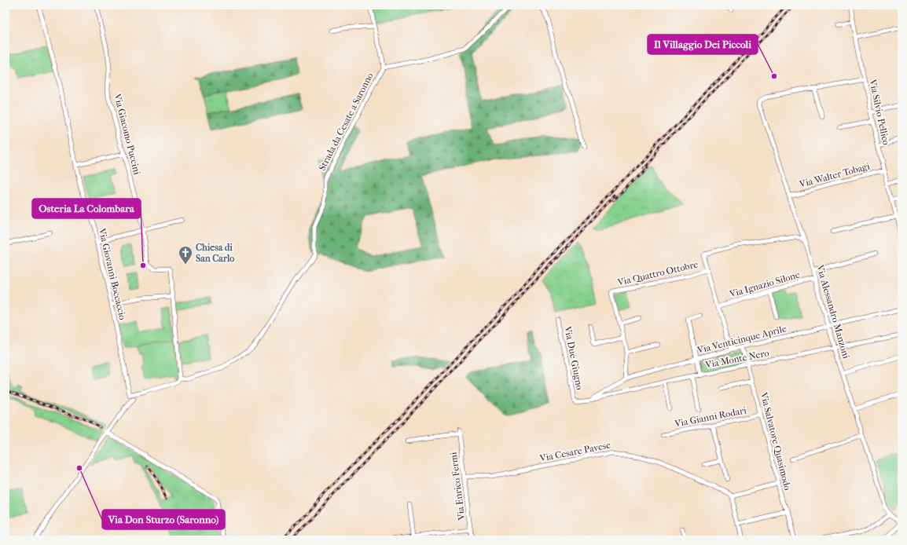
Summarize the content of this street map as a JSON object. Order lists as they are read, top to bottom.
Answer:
{
  "streets": {
    "street": [
      "Via Silvio Pellico",
      "Strada da Cesate a Saronno",
      "Via Giacomo Puccini",
      "Via Walter Tobagi",
      "Via Quattro Ottobre",
      "Via Giovanni Boccaccio",
      "Via Ignazio Silone",
      "Via Alessandro Manzoni",
      "Via Venticinque Aprile",
      "Via Due Giugno",
      "Via Monte Nero",
      "Via Gianni Rodari",
      "Via Salvatore Quasimodo",
      "Via Cesare Pavese",
      "Via Enrico Fermi"
    ]
  },
  "crossings": [
    ["Via Silvio Pellico", "Via Walter Tobagi"],
    ["Strada da Cesate a Saronno", "Via Giovanni Boccaccio"],
    ["Via Walter Tobagi", "Via Alessandro Manzoni"],
    ["Via Ignazio Silone", "Via Alessandro Manzoni"],
    ["Via Alessandro Manzoni", "Via Venticinque Aprile"],
    ["Via Alessandro Manzoni", "Via Monte Nero"],
    ["Via Venticinque Aprile", "Via Monte Nero"],
    ["Via Venticinque Aprile", "Via Salvatore Quasimodo"],
    ["Via Due Giugno", "Via Monte Nero"],
    ["Via Monte Nero", "Via Salvatore Quasimodo"],
    ["Via Gianni Rodari", "Via Salvatore Quasimodo"],
    ["Via Cesare Pavese", "Via Enrico Fermi"]
  ],
  "places": {
    "other": ["Il Villaggio Dei Piccoli", "Osteria La Colombara", "Via Don Sturzo (Saronno)"],
    "church": ["Chiesa di San Carlo"]
  }
}
